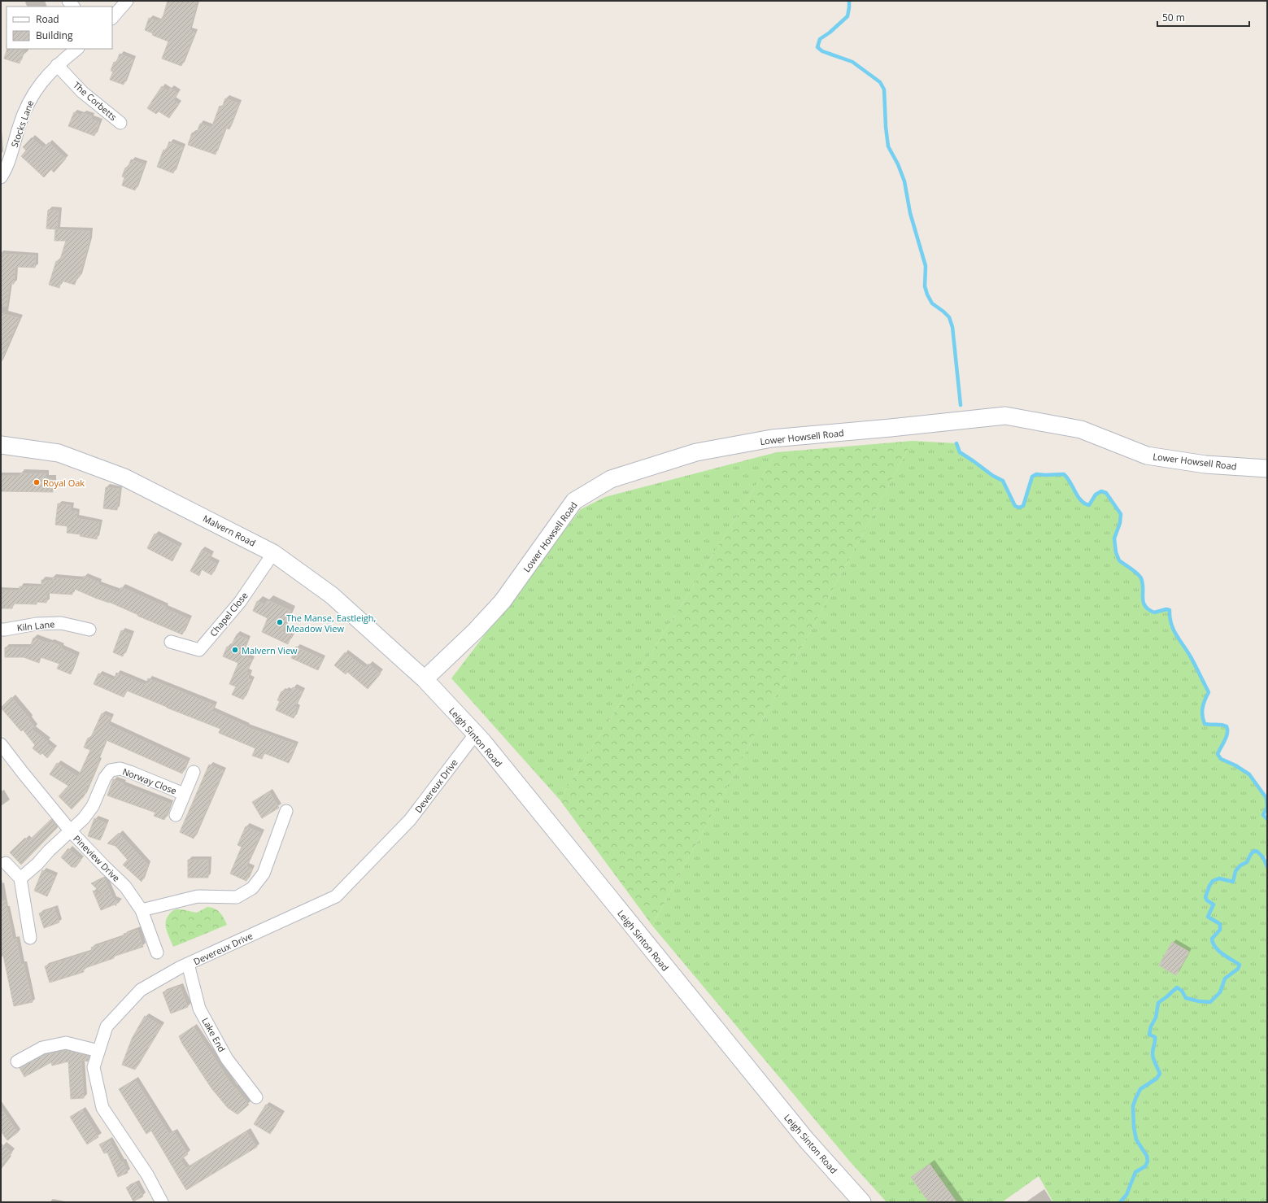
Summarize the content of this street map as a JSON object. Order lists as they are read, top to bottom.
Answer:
{
  "streets": {
    "main road": ["Lower Howsell Road", "Malvern Road", "Leigh Sinton Road"],
    "street": [
      "The Corbetts",
      "Stocks Lane",
      "Chapel Close",
      "Kiln Lane",
      "Norway Close",
      "Devereux Drive",
      "Pineview Drive",
      "Lake End"
    ]
  },
  "crossings": [
    ["The Corbetts", "Stocks Lane"],
    ["Lower Howsell Road", "Malvern Road"],
    ["Lower Howsell Road", "Leigh Sinton Road"],
    ["Malvern Road", "Chapel Close"],
    ["Malvern Road", "Leigh Sinton Road"],
    ["Leigh Sinton Road", "Devereux Drive"],
    ["Norway Close", "Pineview Drive"],
    ["Devereux Drive", "Lake End"]
  ],
  "places": ["Royal Oak", "The Manse, Eastleigh, Meadow View", "Malvern View"],
  "legend": ["Road", "Building"],
  "scale_bar": "50 m"
}
